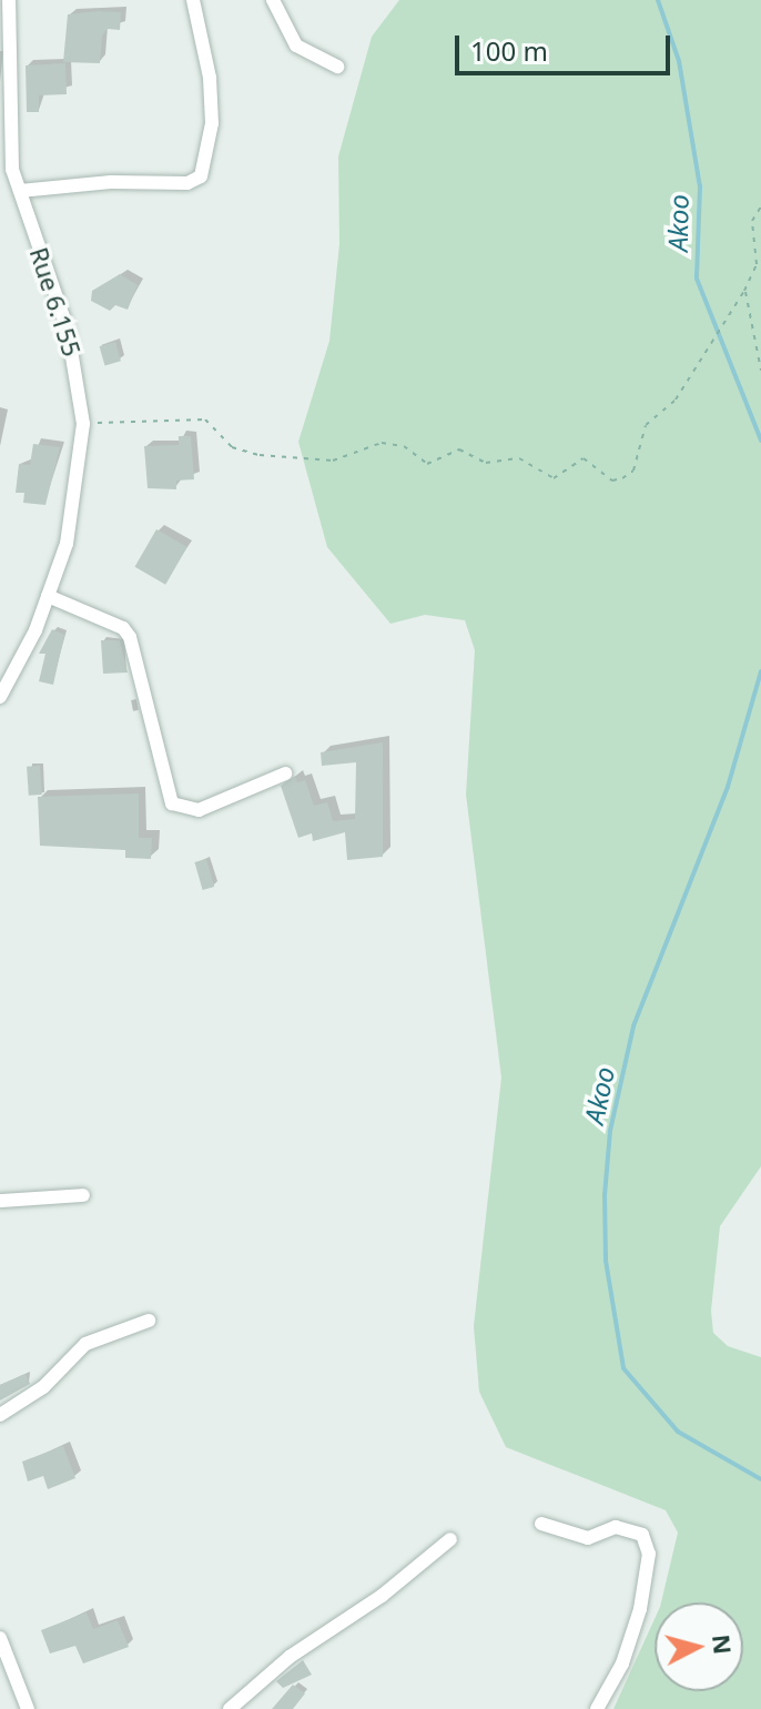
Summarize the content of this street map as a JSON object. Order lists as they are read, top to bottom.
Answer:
{
  "streets": {
    "street": ["Rue 6.155"]
  },
  "water": ["Akoo"],
  "scale_bar": "100 m",
  "north": "right"
}
